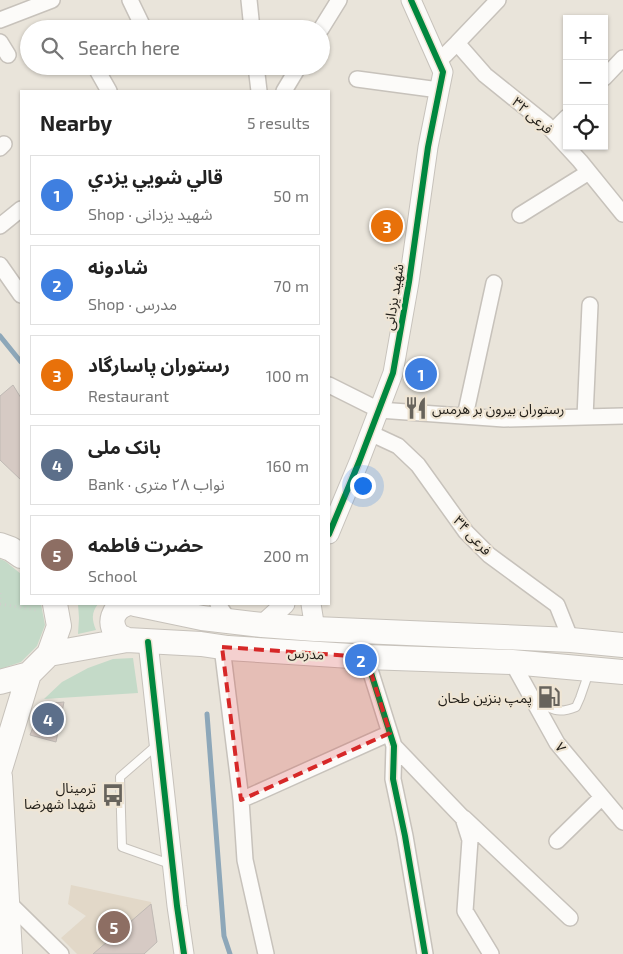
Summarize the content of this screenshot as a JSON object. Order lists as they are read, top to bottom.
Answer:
{
  "streets": {
    "main road": ["مدرس"],
    "street": [
      "فرعی ۳۲",
      "شهید یزدانی",
      "فرعی ۳۴",
      "۷"
    ]
  },
  "crossings": [
    ["شهید یزدانی", "فرعی ۳۴"],
    ["فرعی ۳۴", "مدرس"],
    ["مدرس", "۷"]
  ],
  "places": {
    "restaurant": ["رستوران بیرون بر هرمس"],
    "fuel station": ["پمپ بنزین طحان"],
    "bus stop": ["ترمینال شهدا شهرضا"]
  },
  "page": {
    "map_buttons": ["+", "−"],
    "search": "Search here",
    "heading": ["Nearby", "5 results"],
    "list": [
      {
        "mark": "1",
        "name": "قالي شويي يزدي",
        "note": "Shop · شهید یزدانی",
        "value": "50 m"
      },
      {
        "mark": "2",
        "name": "شادونه",
        "note": "Shop · مدرس",
        "value": "70 m"
      },
      {
        "mark": "3",
        "name": "رستوران پاسارگاد",
        "note": "Restaurant",
        "value": "100 m"
      },
      {
        "mark": "4",
        "name": "بانک ملی",
        "note": "Bank · نواب ۲۸ متری",
        "value": "160 m"
      },
      {
        "mark": "5",
        "name": "حضرت فاطمه",
        "note": "School",
        "value": "200 m"
      }
    ],
    "pins": [
      "3",
      "1",
      "2",
      "4",
      "5"
    ]
  }
}
